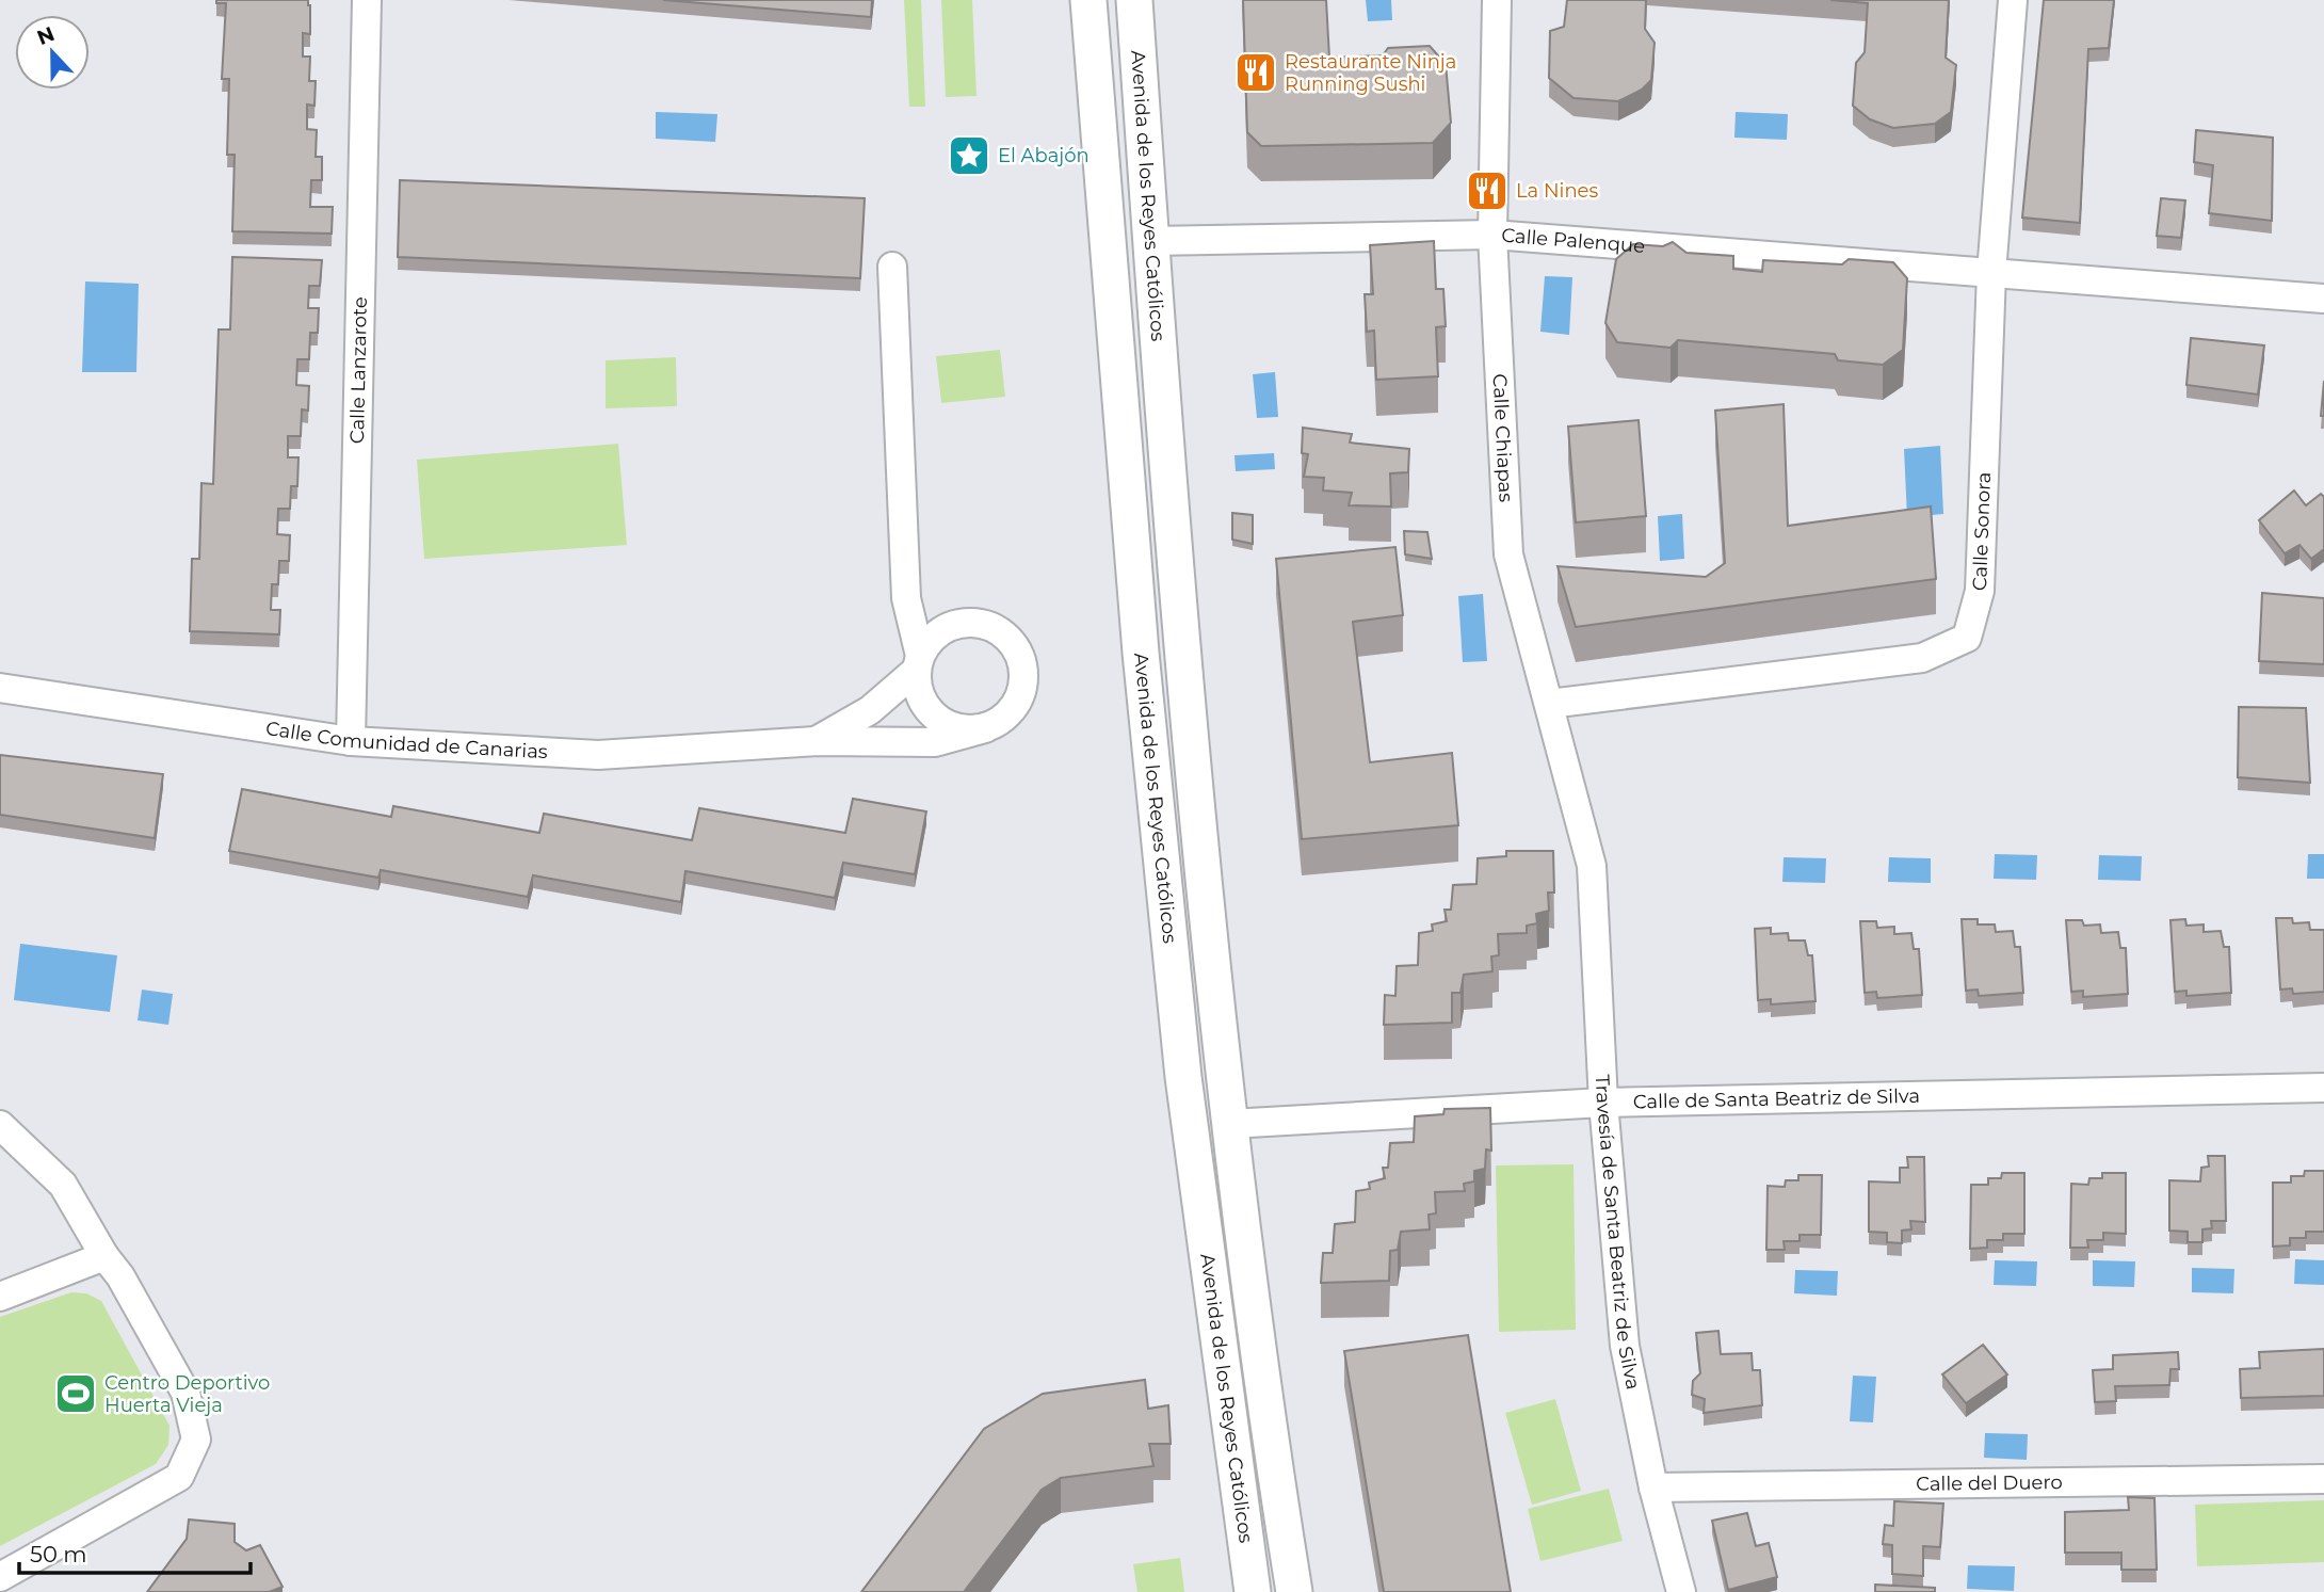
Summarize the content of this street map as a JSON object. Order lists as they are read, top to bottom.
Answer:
{
  "streets": {
    "street": [
      "Avenida de los Reyes Católicos",
      "Calle Palenque",
      "Calle Lanzarote",
      "Calle Chiapas",
      "Calle Sonora",
      "Calle Comunidad de Canarias",
      "Calle de Santa Beatriz de Silva",
      "Travesía de Santa Beatriz de Silva",
      "Calle del Duero"
    ]
  },
  "crossings": [
    ["Avenida de los Reyes Católicos", "Calle Palenque"],
    ["Avenida de los Reyes Católicos", "Calle de Santa Beatriz de Silva"],
    ["Calle Palenque", "Calle Chiapas"],
    ["Calle Palenque", "Calle Sonora"],
    ["Calle Lanzarote", "Calle Comunidad de Canarias"],
    ["Calle Chiapas", "Calle Sonora"],
    ["Calle Chiapas", "Travesía de Santa Beatriz de Silva"],
    ["Calle de Santa Beatriz de Silva", "Travesía de Santa Beatriz de Silva"],
    ["Travesía de Santa Beatriz de Silva", "Calle del Duero"]
  ],
  "places": {
    "restaurant": ["Restaurante Ninja Running Sushi", "La Nines"],
    "place": ["El Abajón"],
    "sports": ["Centro Deportivo Huerta Vieja"]
  },
  "scale_bar": "50 m",
  "north": "top"
}
